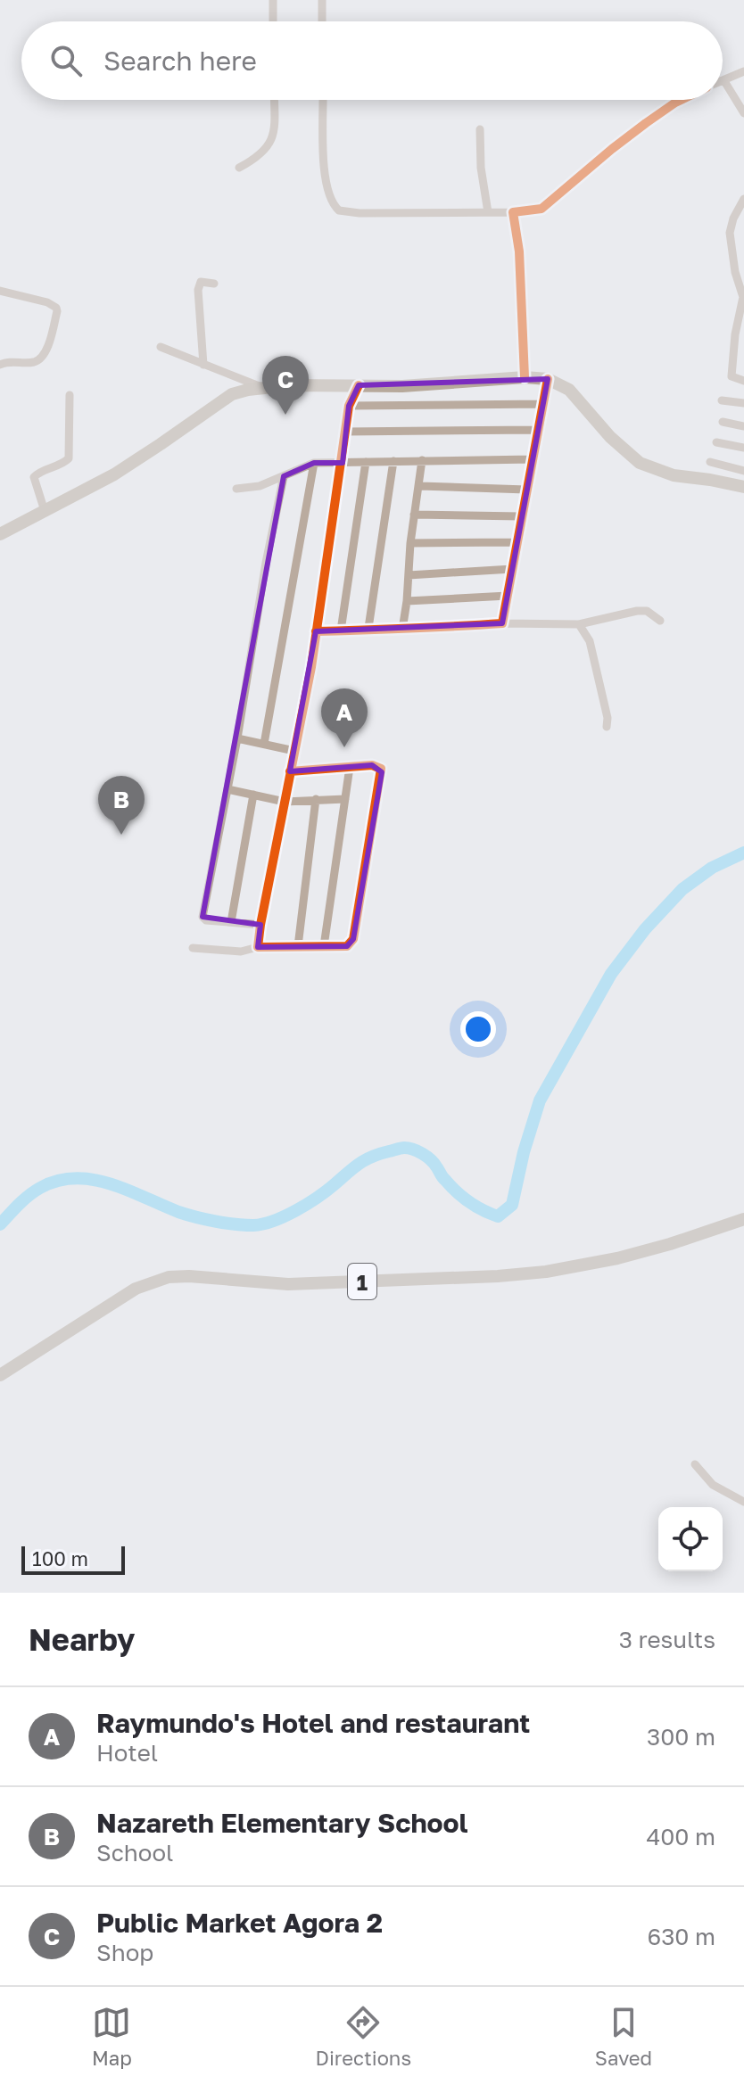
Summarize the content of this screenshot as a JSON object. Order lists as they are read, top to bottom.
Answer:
{
  "streets": {
    "main road": ["1"]
  },
  "scale_bar": "100 m",
  "page": {
    "search": "Search here",
    "pins": ["C", "A", "B"],
    "scale": "100 m",
    "heading": ["Nearby", "3 results"],
    "list": [
      {
        "mark": "A",
        "name": "Raymundo's Hotel and restaurant",
        "note": "Hotel",
        "value": "300 m"
      },
      {
        "mark": "B",
        "name": "Nazareth Elementary School",
        "note": "School",
        "value": "400 m"
      },
      {
        "mark": "C",
        "name": "Public Market Agora 2",
        "note": "Shop",
        "value": "630 m"
      }
    ],
    "nav": ["Map", "Directions", "Saved"]
  }
}
